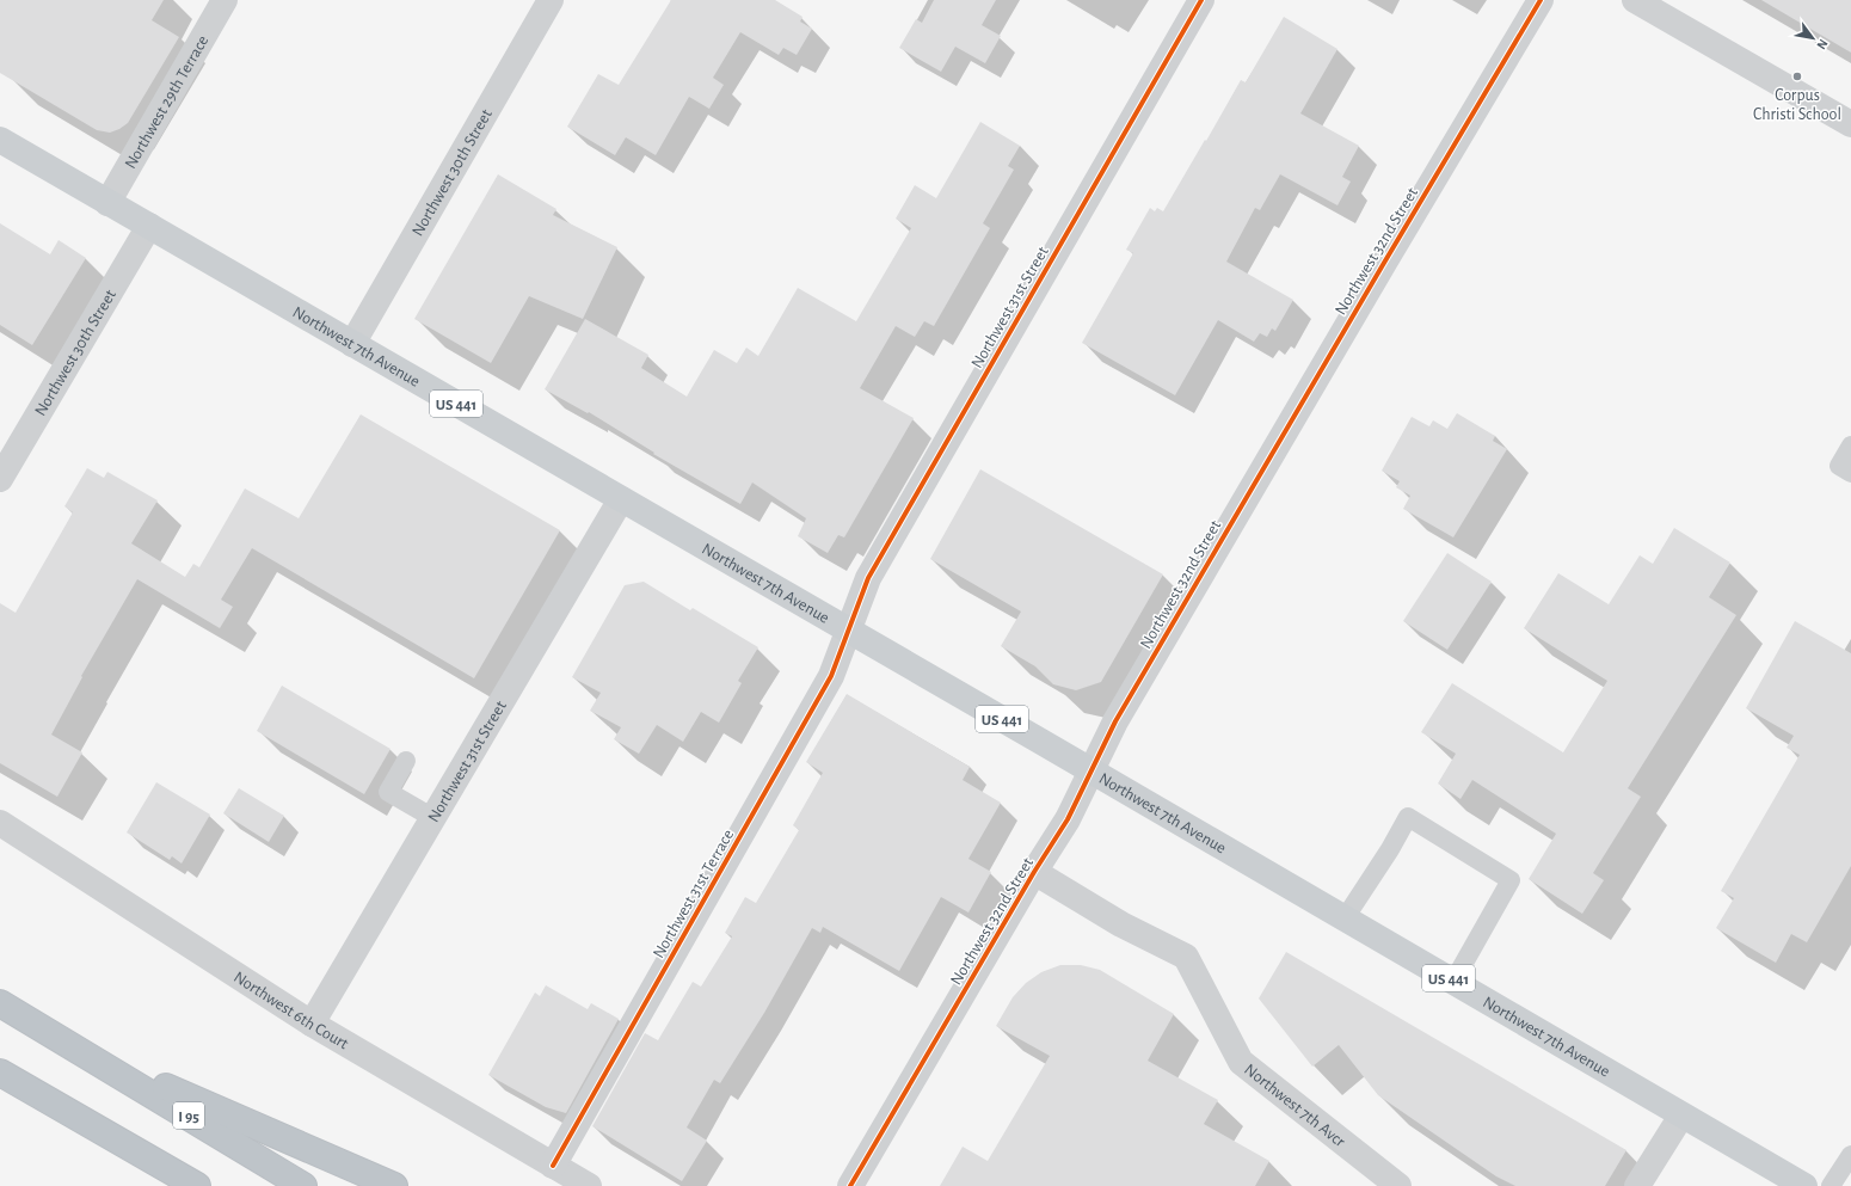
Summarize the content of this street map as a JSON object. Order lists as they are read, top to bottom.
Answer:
{
  "streets": {
    "highway": ["I 95"],
    "main road": ["Northwest 7th Avenue", "US 441"],
    "street": [
      "Northwest 29th Terrace",
      "Northwest 30th Street",
      "Northwest 32nd Street",
      "Northwest 31st Street",
      "Northwest 31st Terrace",
      "Northwest 6th Court",
      "Northwest 7th Avcr"
    ]
  },
  "crossings": [
    ["Northwest 29th Terrace", "Northwest 7th Avenue"],
    ["Northwest 30th Street", "Northwest 7th Avenue"],
    ["Northwest 32nd Street", "Northwest 7th Avenue"],
    ["Northwest 32nd Street", "Northwest 7th Avcr"],
    ["Northwest 31st Street", "Northwest 7th Avenue"],
    ["Northwest 31st Street", "Northwest 31st Terrace"],
    ["Northwest 31st Street", "Northwest 6th Court"],
    ["Northwest 7th Avenue", "Northwest 31st Terrace"],
    ["Northwest 31st Terrace", "Northwest 6th Court"]
  ],
  "places": ["Corpus Christi School"],
  "north": "bottom right"
}
